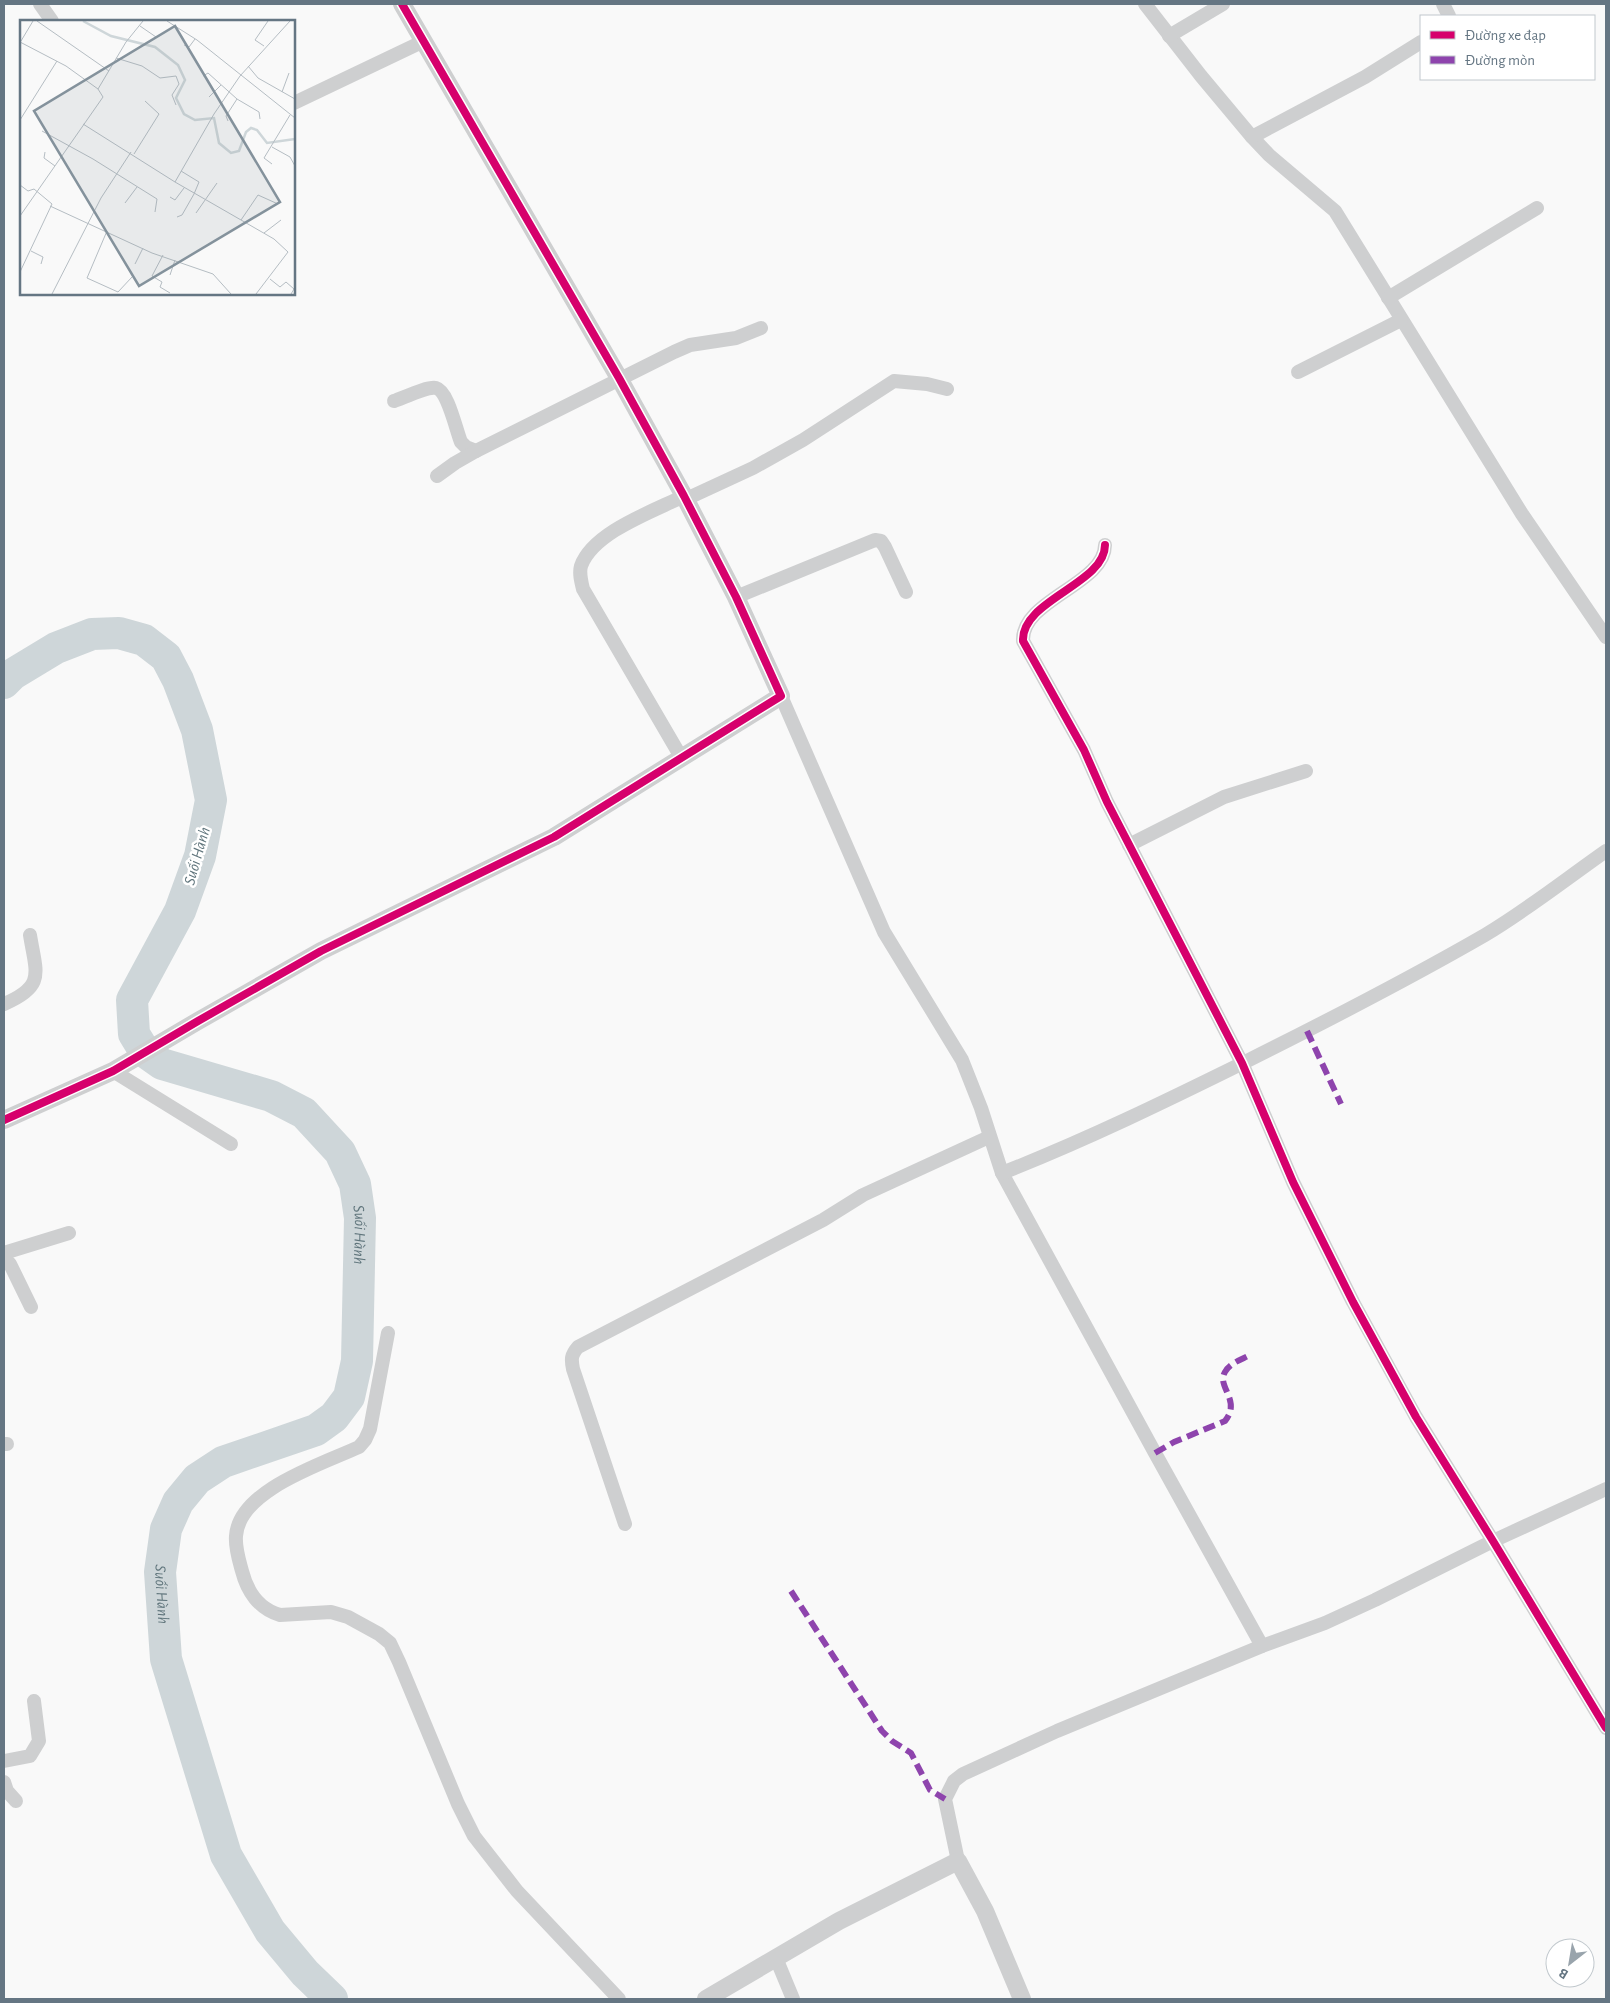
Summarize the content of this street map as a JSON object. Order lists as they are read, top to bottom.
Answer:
{
  "water": ["Suối Hành"],
  "legend": ["Đường xe đạp", "Đường mòn"],
  "north": "bottom left"
}
